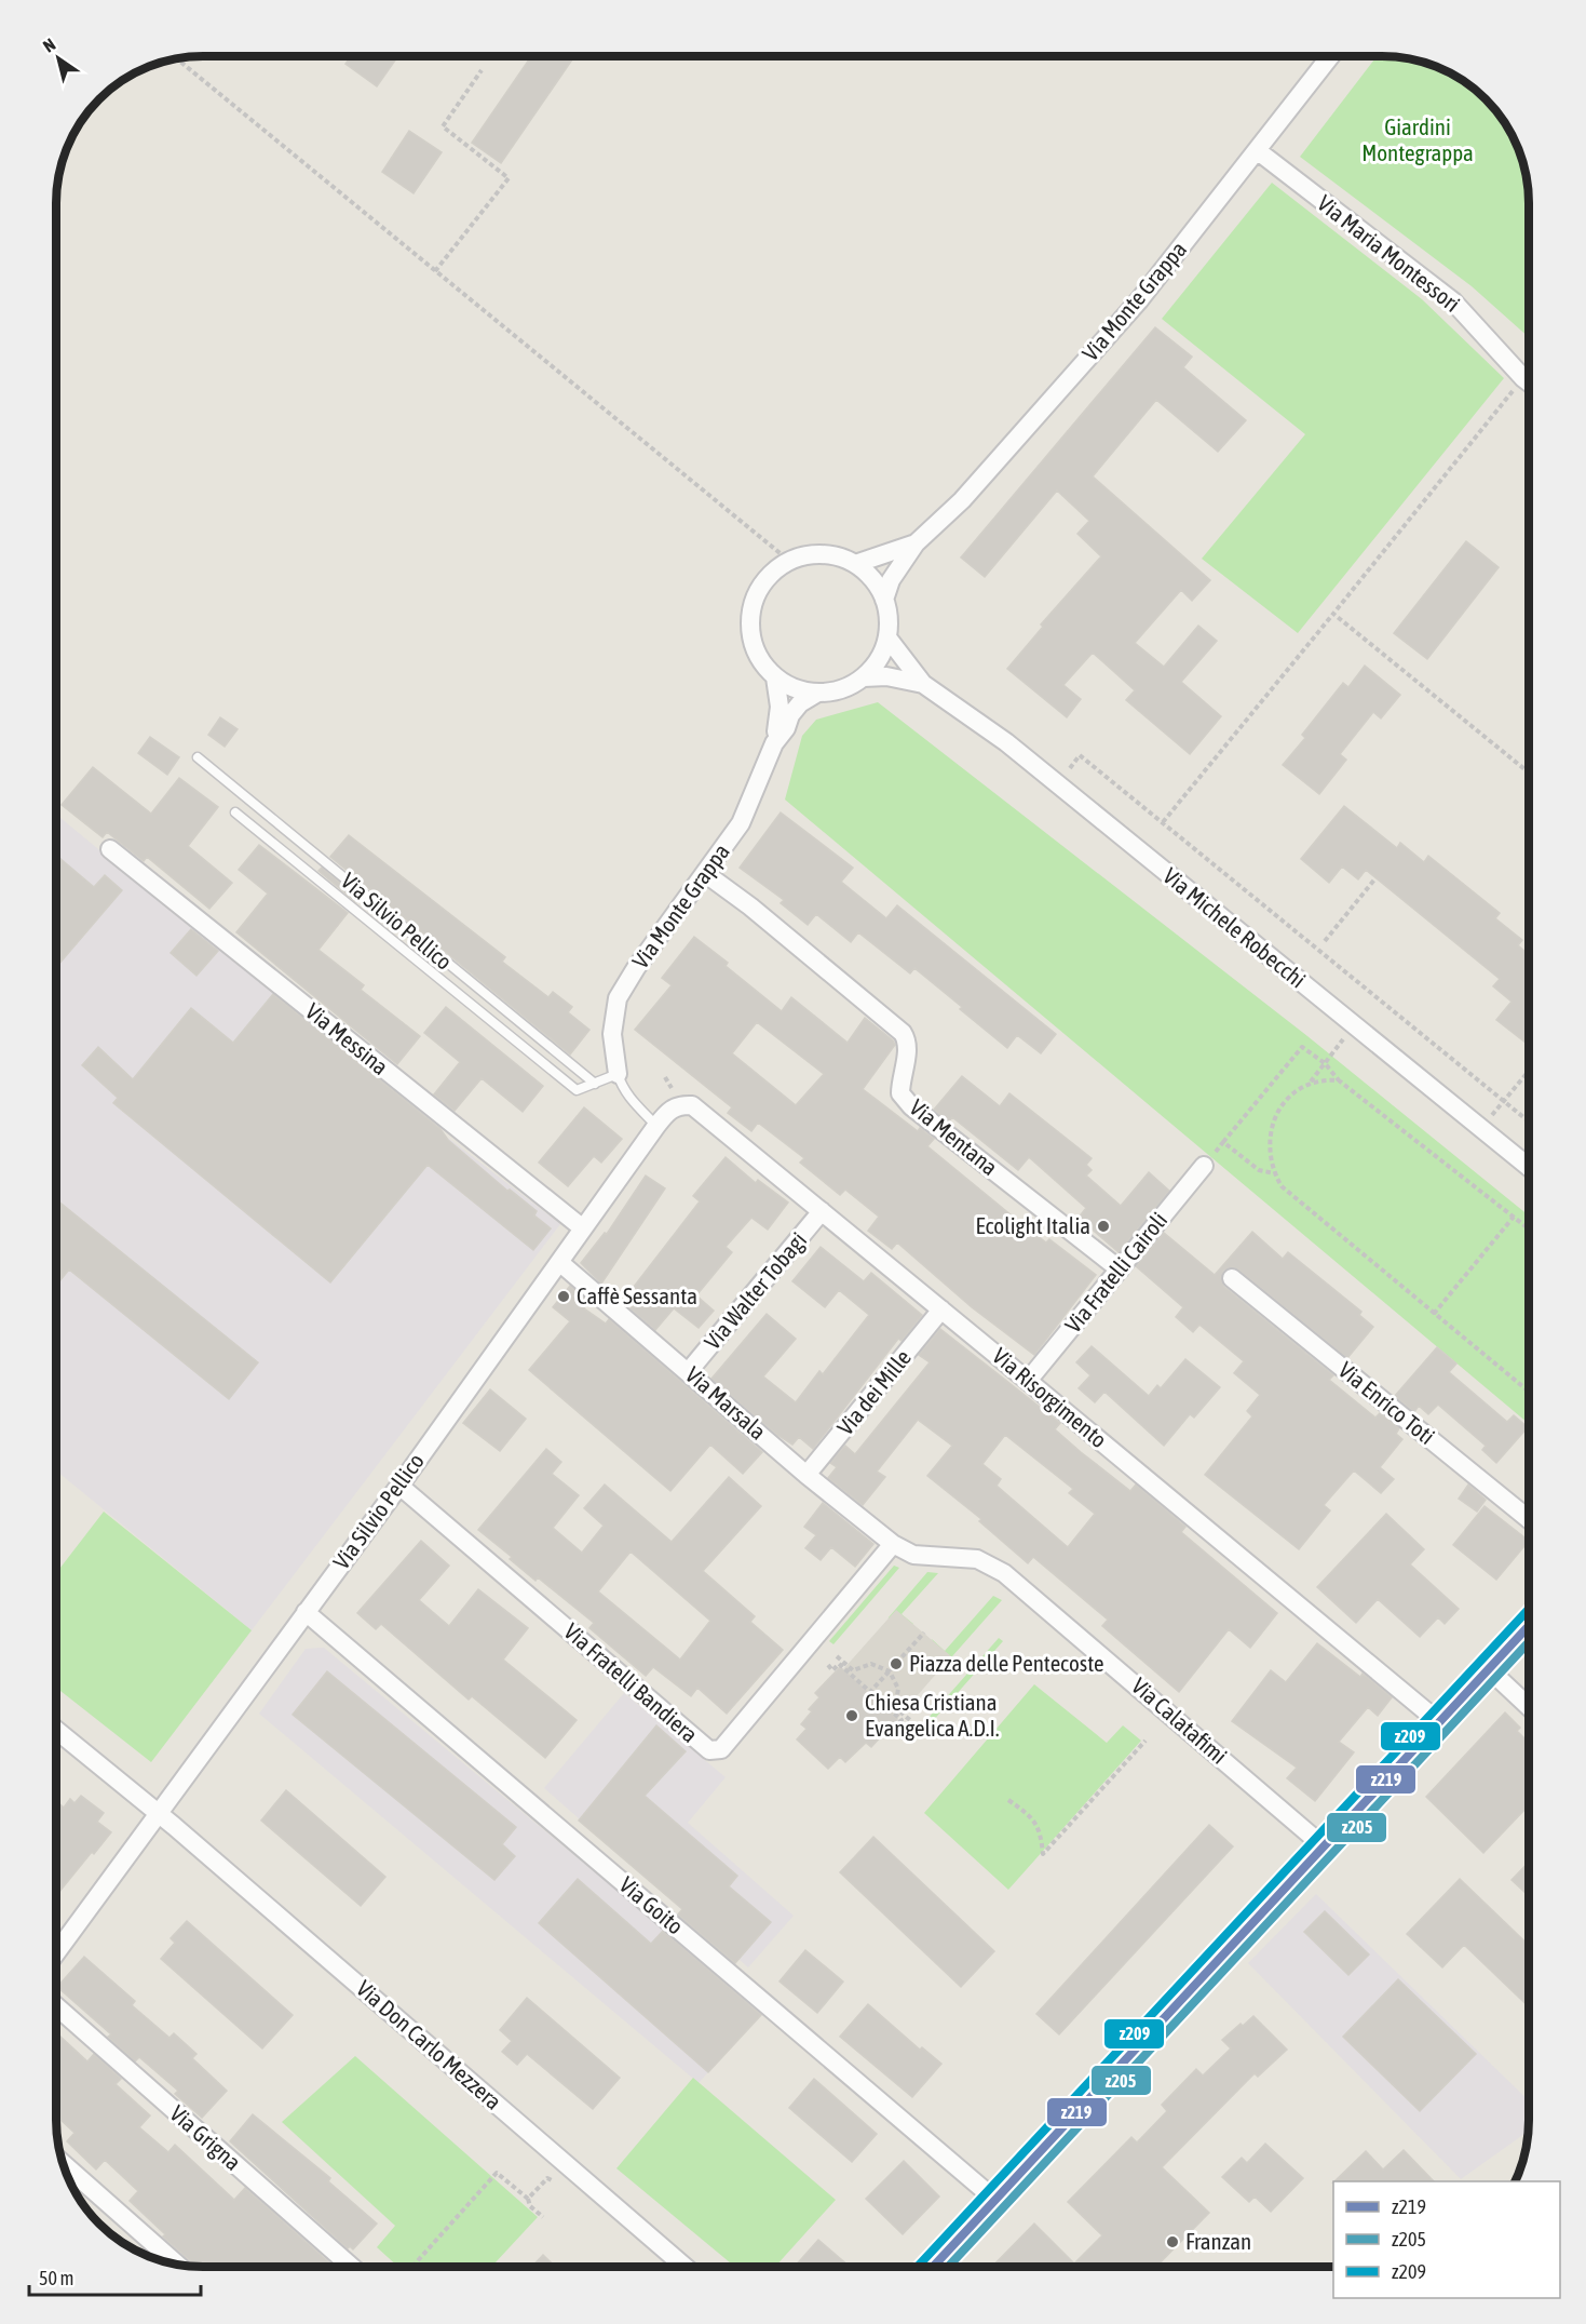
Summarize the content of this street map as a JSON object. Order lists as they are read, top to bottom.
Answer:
{
  "streets": {
    "street": [
      "Via Maria Montessori",
      "Via Monte Grappa",
      "Via Silvio Pellico",
      "Via Michele Robecchi",
      "Via Messina",
      "Via Mentana",
      "Via Fratelli Cairoli",
      "Via Walter Tobagi",
      "Via dei Mille",
      "Via Risorgimento",
      "Via Marsala",
      "Via Enrico Toti",
      "Via Fratelli Bandiera",
      "Via Calatafimi",
      "Via Goito",
      "Via Don Carlo Mezzera",
      "Via Grigna"
    ]
  },
  "crossings": [
    ["Via Maria Montessori", "Via Monte Grappa"],
    ["Via Monte Grappa", "Via Silvio Pellico"],
    ["Via Monte Grappa", "Via Michele Robecchi"],
    ["Via Monte Grappa", "Via Mentana"],
    ["Via Silvio Pellico", "Via Messina"],
    ["Via Silvio Pellico", "Via Risorgimento"],
    ["Via Silvio Pellico", "Via Marsala"],
    ["Via Silvio Pellico", "Via Fratelli Bandiera"],
    ["Via Silvio Pellico", "Via Goito"],
    ["Via Silvio Pellico", "Via Don Carlo Mezzera"],
    ["Via Mentana", "Via Fratelli Cairoli"],
    ["Via Fratelli Cairoli", "Via Risorgimento"],
    ["Via Walter Tobagi", "Via Risorgimento"],
    ["Via Walter Tobagi", "Via Marsala"],
    ["Via dei Mille", "Via Risorgimento"],
    ["Via dei Mille", "Via Marsala"],
    ["Via Marsala", "Via Fratelli Bandiera"],
    ["Via Marsala", "Via Calatafimi"],
    ["Via Fratelli Bandiera", "Via Calatafimi"]
  ],
  "parks": ["Giardini Montegrappa"],
  "places": [
    "Ecolight Italia",
    "Caffè Sessanta",
    "Piazza delle Pentecoste",
    "Chiesa Cristiana Evangelica A.D.I.",
    "Franzan"
  ],
  "lines": ["transit line z209", "transit line z219", "transit line z205"],
  "legend": ["z219", "z205", "z209"],
  "scale_bar": "50 m",
  "north": "top left"
}
